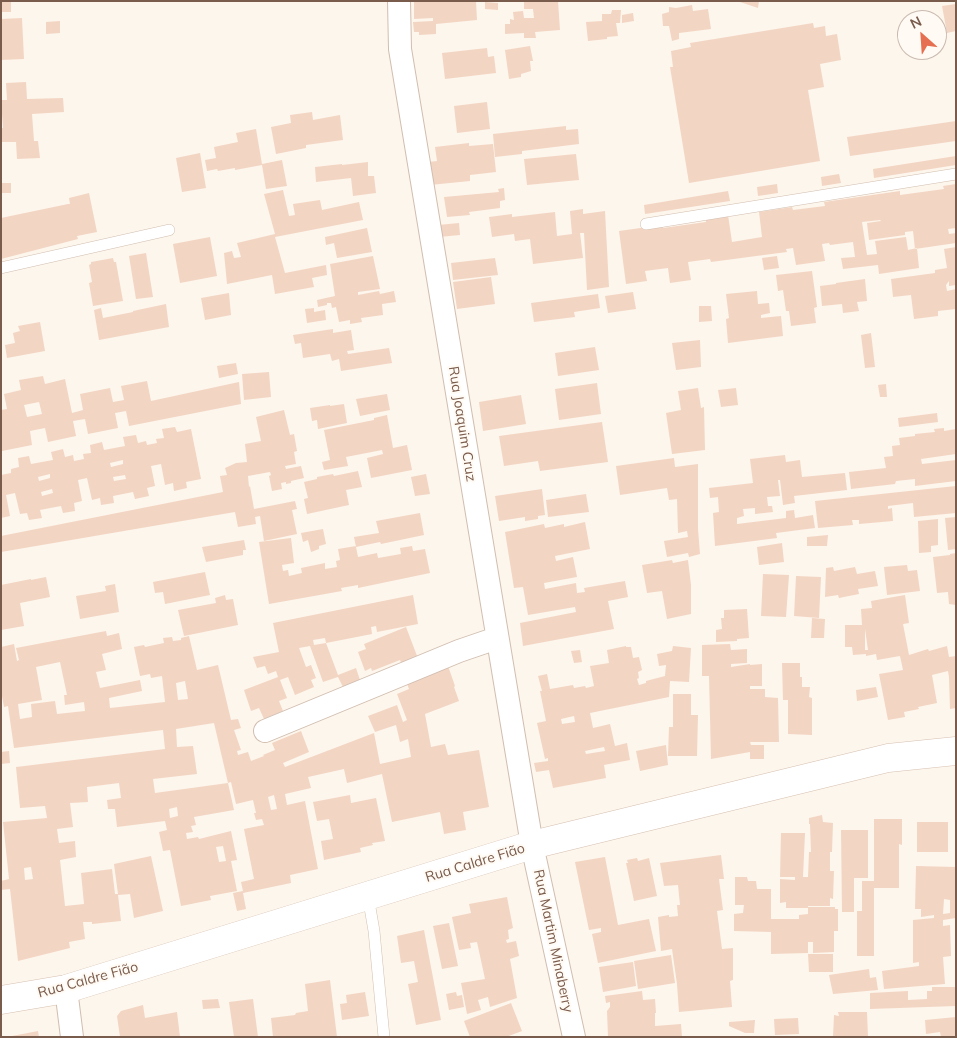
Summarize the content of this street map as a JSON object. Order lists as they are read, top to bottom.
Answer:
{
  "streets": {
    "street": ["Rua Joaquim Cruz", "Rua Caldre Fião", "Rua Martim Minaberry"]
  },
  "crossings": [
    ["Rua Joaquim Cruz", "Rua Caldre Fião"],
    ["Rua Joaquim Cruz", "Rua Martim Minaberry"],
    ["Rua Caldre Fião", "Rua Martim Minaberry"]
  ],
  "north": "top left"
}
